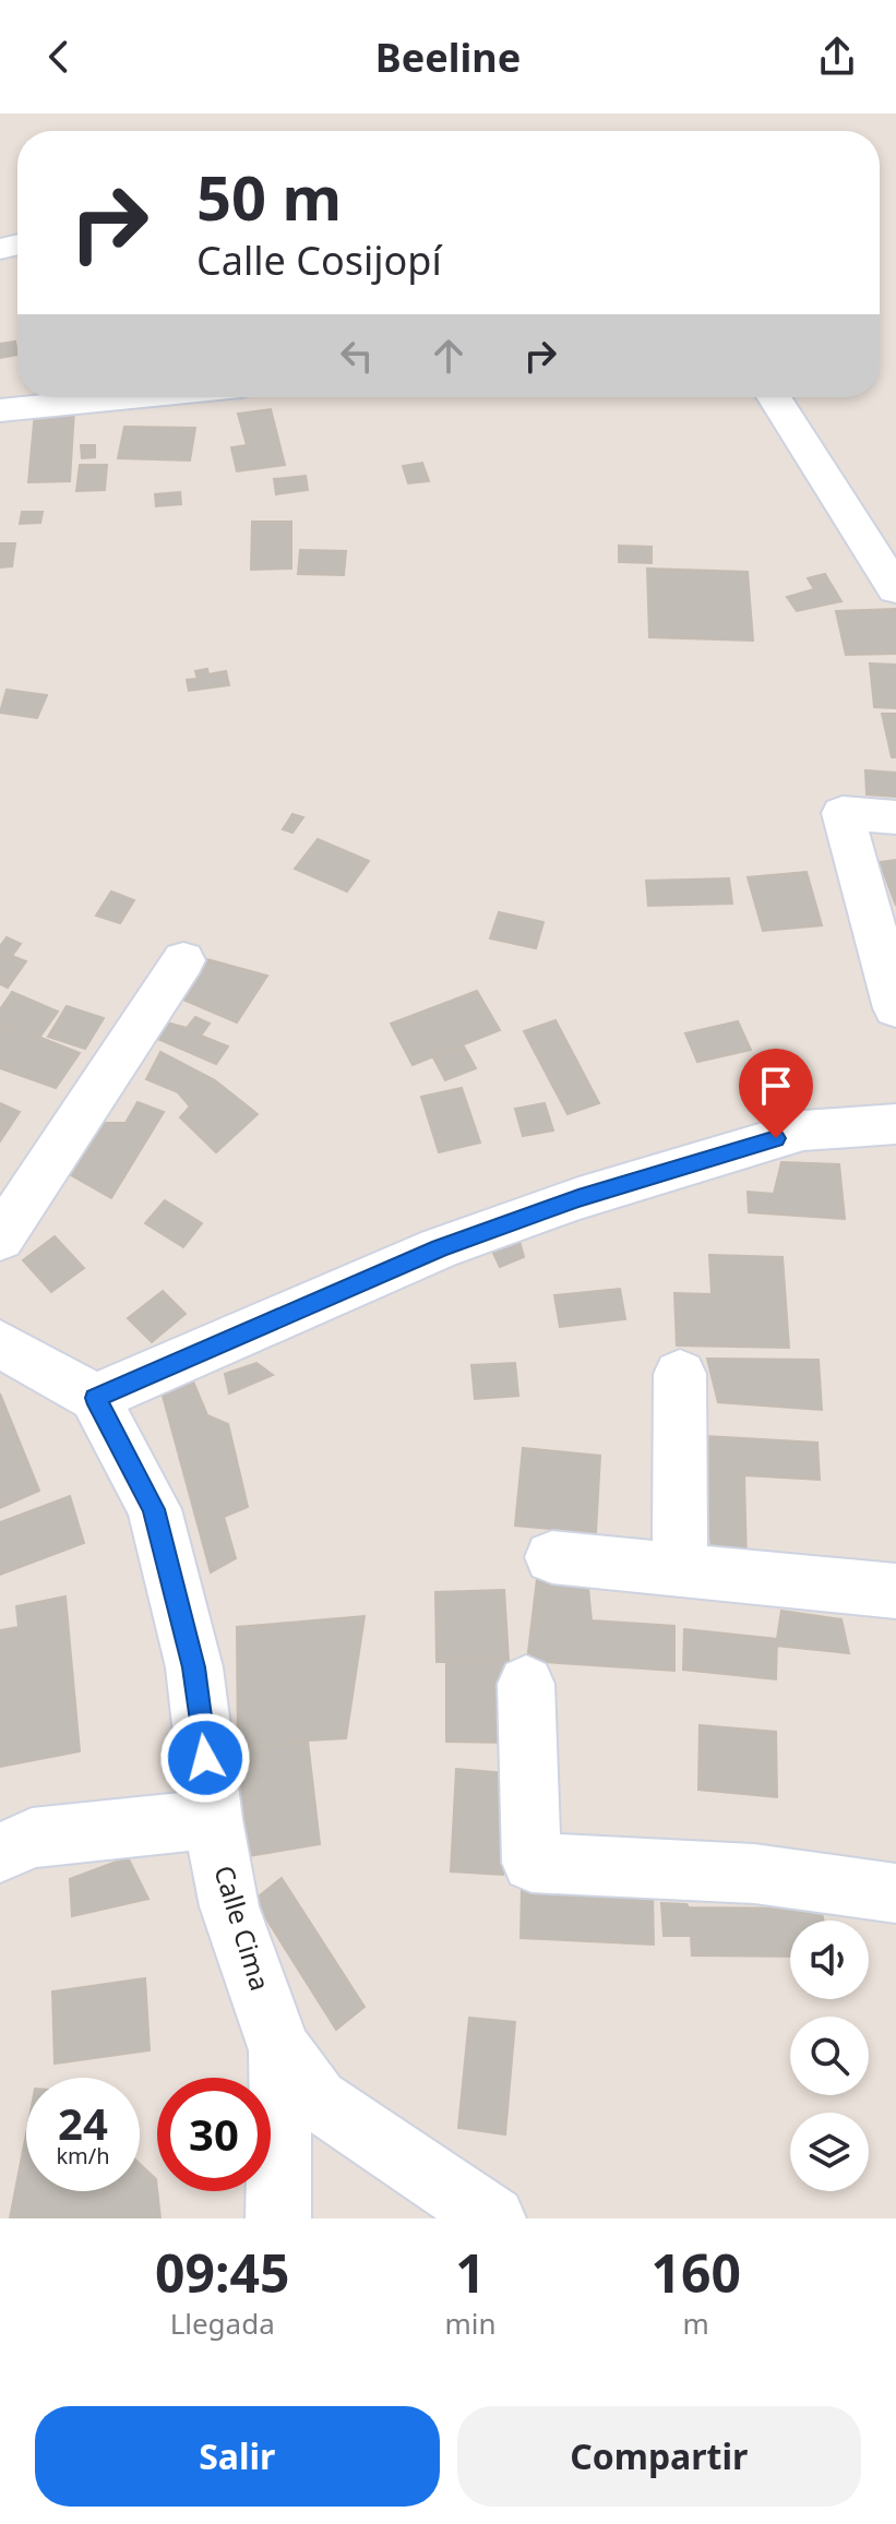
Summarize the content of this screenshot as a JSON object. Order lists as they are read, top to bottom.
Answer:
{
  "streets": {
    "street": ["Calle Cima"]
  },
  "page": {
    "header": "Beeline",
    "turn": ["50 m", "Calle Cosijopí"],
    "speed": "24 km/h",
    "limit": "30",
    "eta": [
      "09:45",
      "Llegada",
      "1",
      "min",
      "160",
      "m"
    ],
    "buttons": ["Salir", "Compartir"]
  }
}
